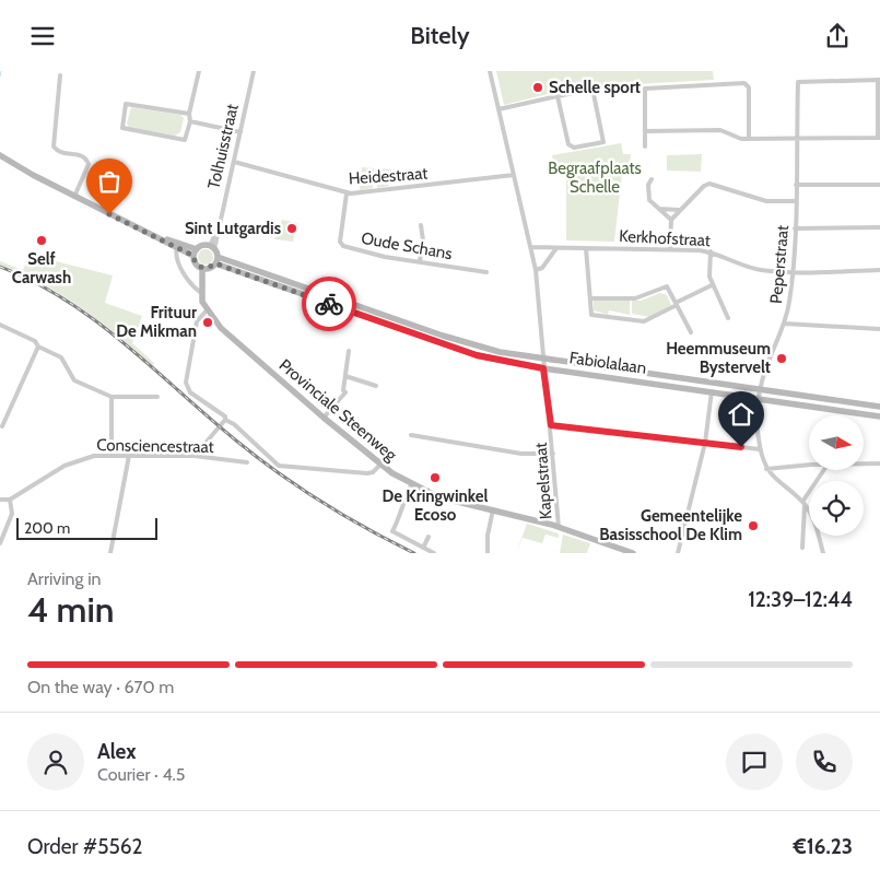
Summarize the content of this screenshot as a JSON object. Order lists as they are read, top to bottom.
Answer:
{
  "streets": {
    "main road": ["Fabiolalaan", "Provinciale Steenweg"],
    "street": [
      "Tolhuisstraat",
      "Heidestraat",
      "Kerkhofstraat",
      "Oude Schans",
      "Peperstraat",
      "Consciencestraat",
      "Kapelstraat"
    ]
  },
  "crossings": [
    ["Tolhuisstraat", "Heidestraat"],
    ["Tolhuisstraat", "Fabiolalaan"],
    ["Heidestraat", "Oude Schans"],
    ["Heidestraat", "Kapelstraat"],
    ["Kerkhofstraat", "Peperstraat"],
    ["Kerkhofstraat", "Kapelstraat"],
    ["Peperstraat", "Fabiolalaan"],
    ["Fabiolalaan", "Kapelstraat"],
    ["Provinciale Steenweg", "Kapelstraat"]
  ],
  "parks": ["Begraafplaats Schelle"],
  "places": [
    "Schelle sport",
    "Sint Lutgardis",
    "Self Carwash",
    "Frituur De Mikman",
    "Heemmuseum Bystervelt",
    "De Kringwinkel Ecoso",
    "Gemeentelijke Basisschool De Klim"
  ],
  "scale_bar": "200 m",
  "north": "right",
  "page": {
    "header": "Bitely",
    "scale": "200 m",
    "heading": ["4 min", "Arriving in", "12:39–12:44"],
    "panel": [
      "Alex",
      "Courier · 4.5",
      "Order #5562",
      "€16.23"
    ],
    "bar": "On the way · 670 m"
  }
}
